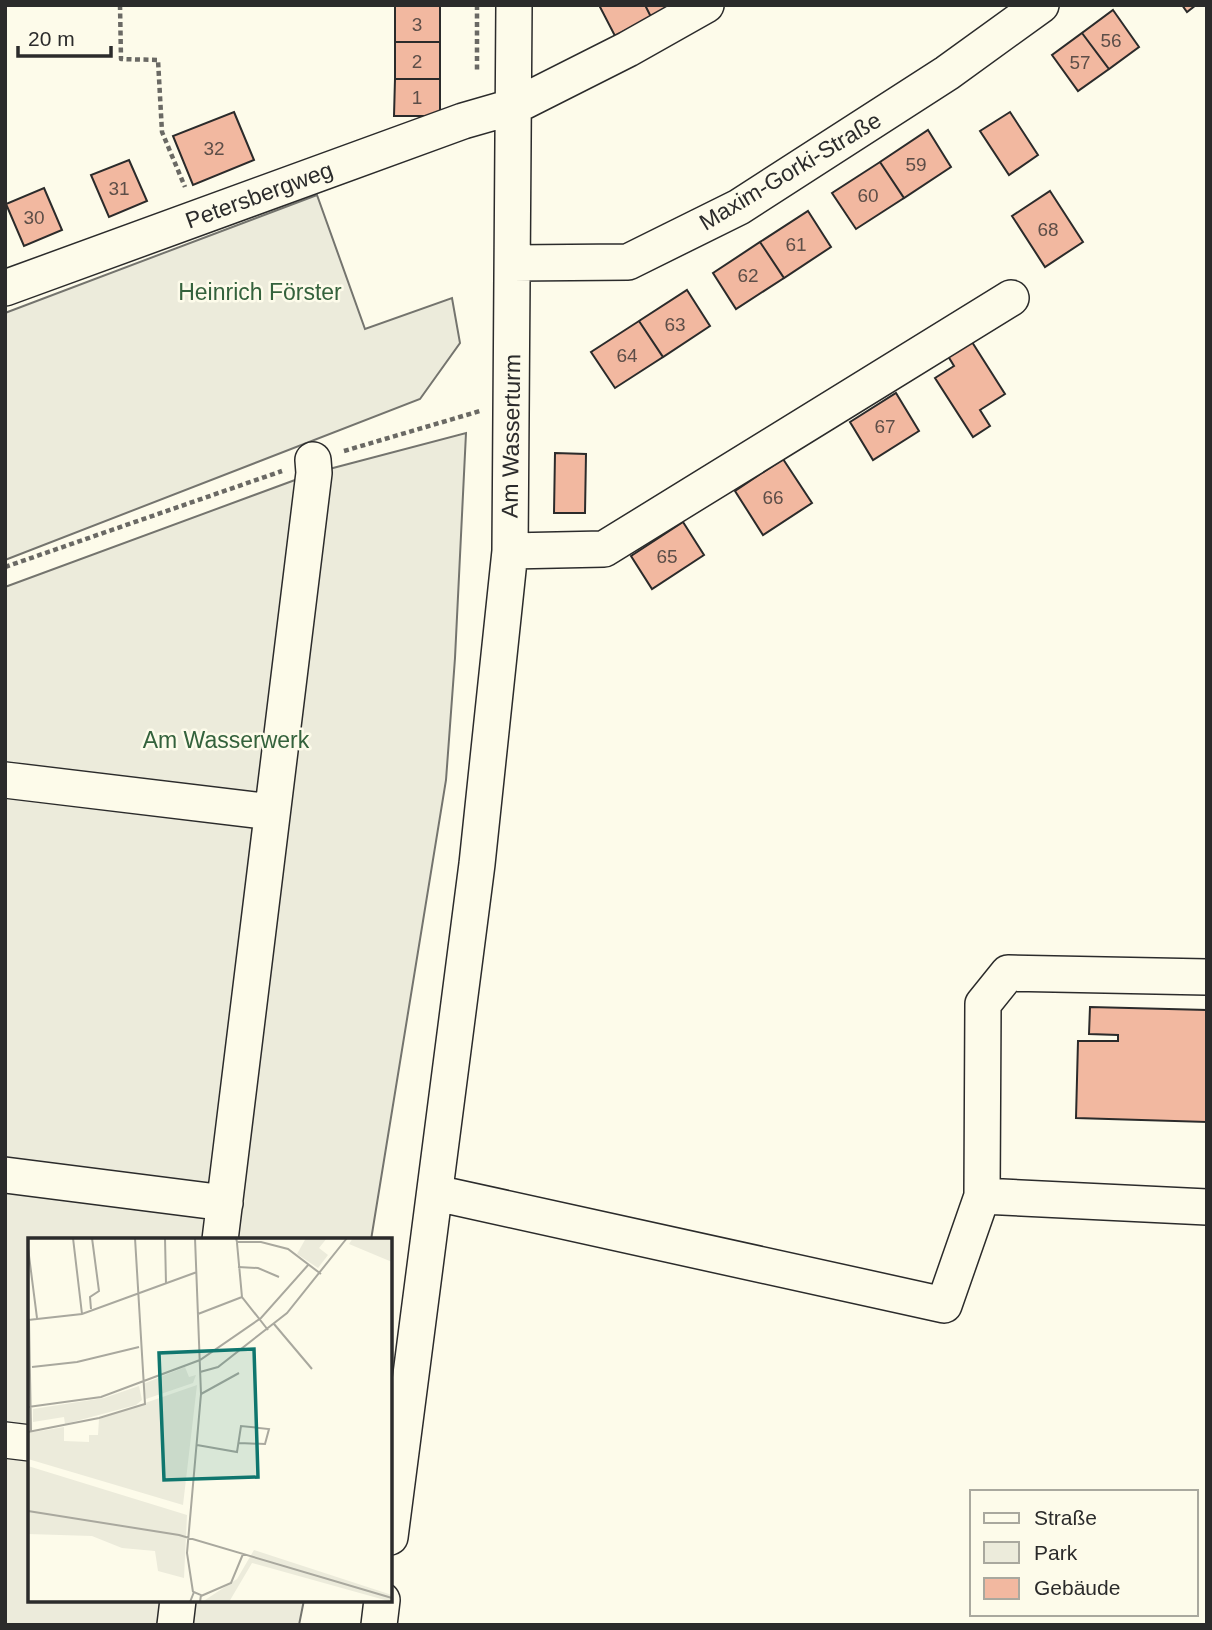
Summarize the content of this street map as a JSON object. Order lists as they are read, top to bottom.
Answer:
{
  "streets": {
    "street": ["Maxim-Gorki-Straße", "Petersbergweg", "Am Wasserturm"]
  },
  "crossings": [
    ["Maxim-Gorki-Straße", "Am Wasserturm"],
    ["Petersbergweg", "Am Wasserturm"]
  ],
  "parks": ["Heinrich Förster", "Am Wasserwerk"],
  "house_numbers": [
    "3",
    "56",
    "2",
    "57",
    "1",
    "32",
    "59",
    "31",
    "60",
    "30",
    "68",
    "61",
    "62",
    "63",
    "64",
    "67",
    "66",
    "65"
  ],
  "legend": ["Straße", "Park", "Gebäude"],
  "scale_bar": "20 m"
}
